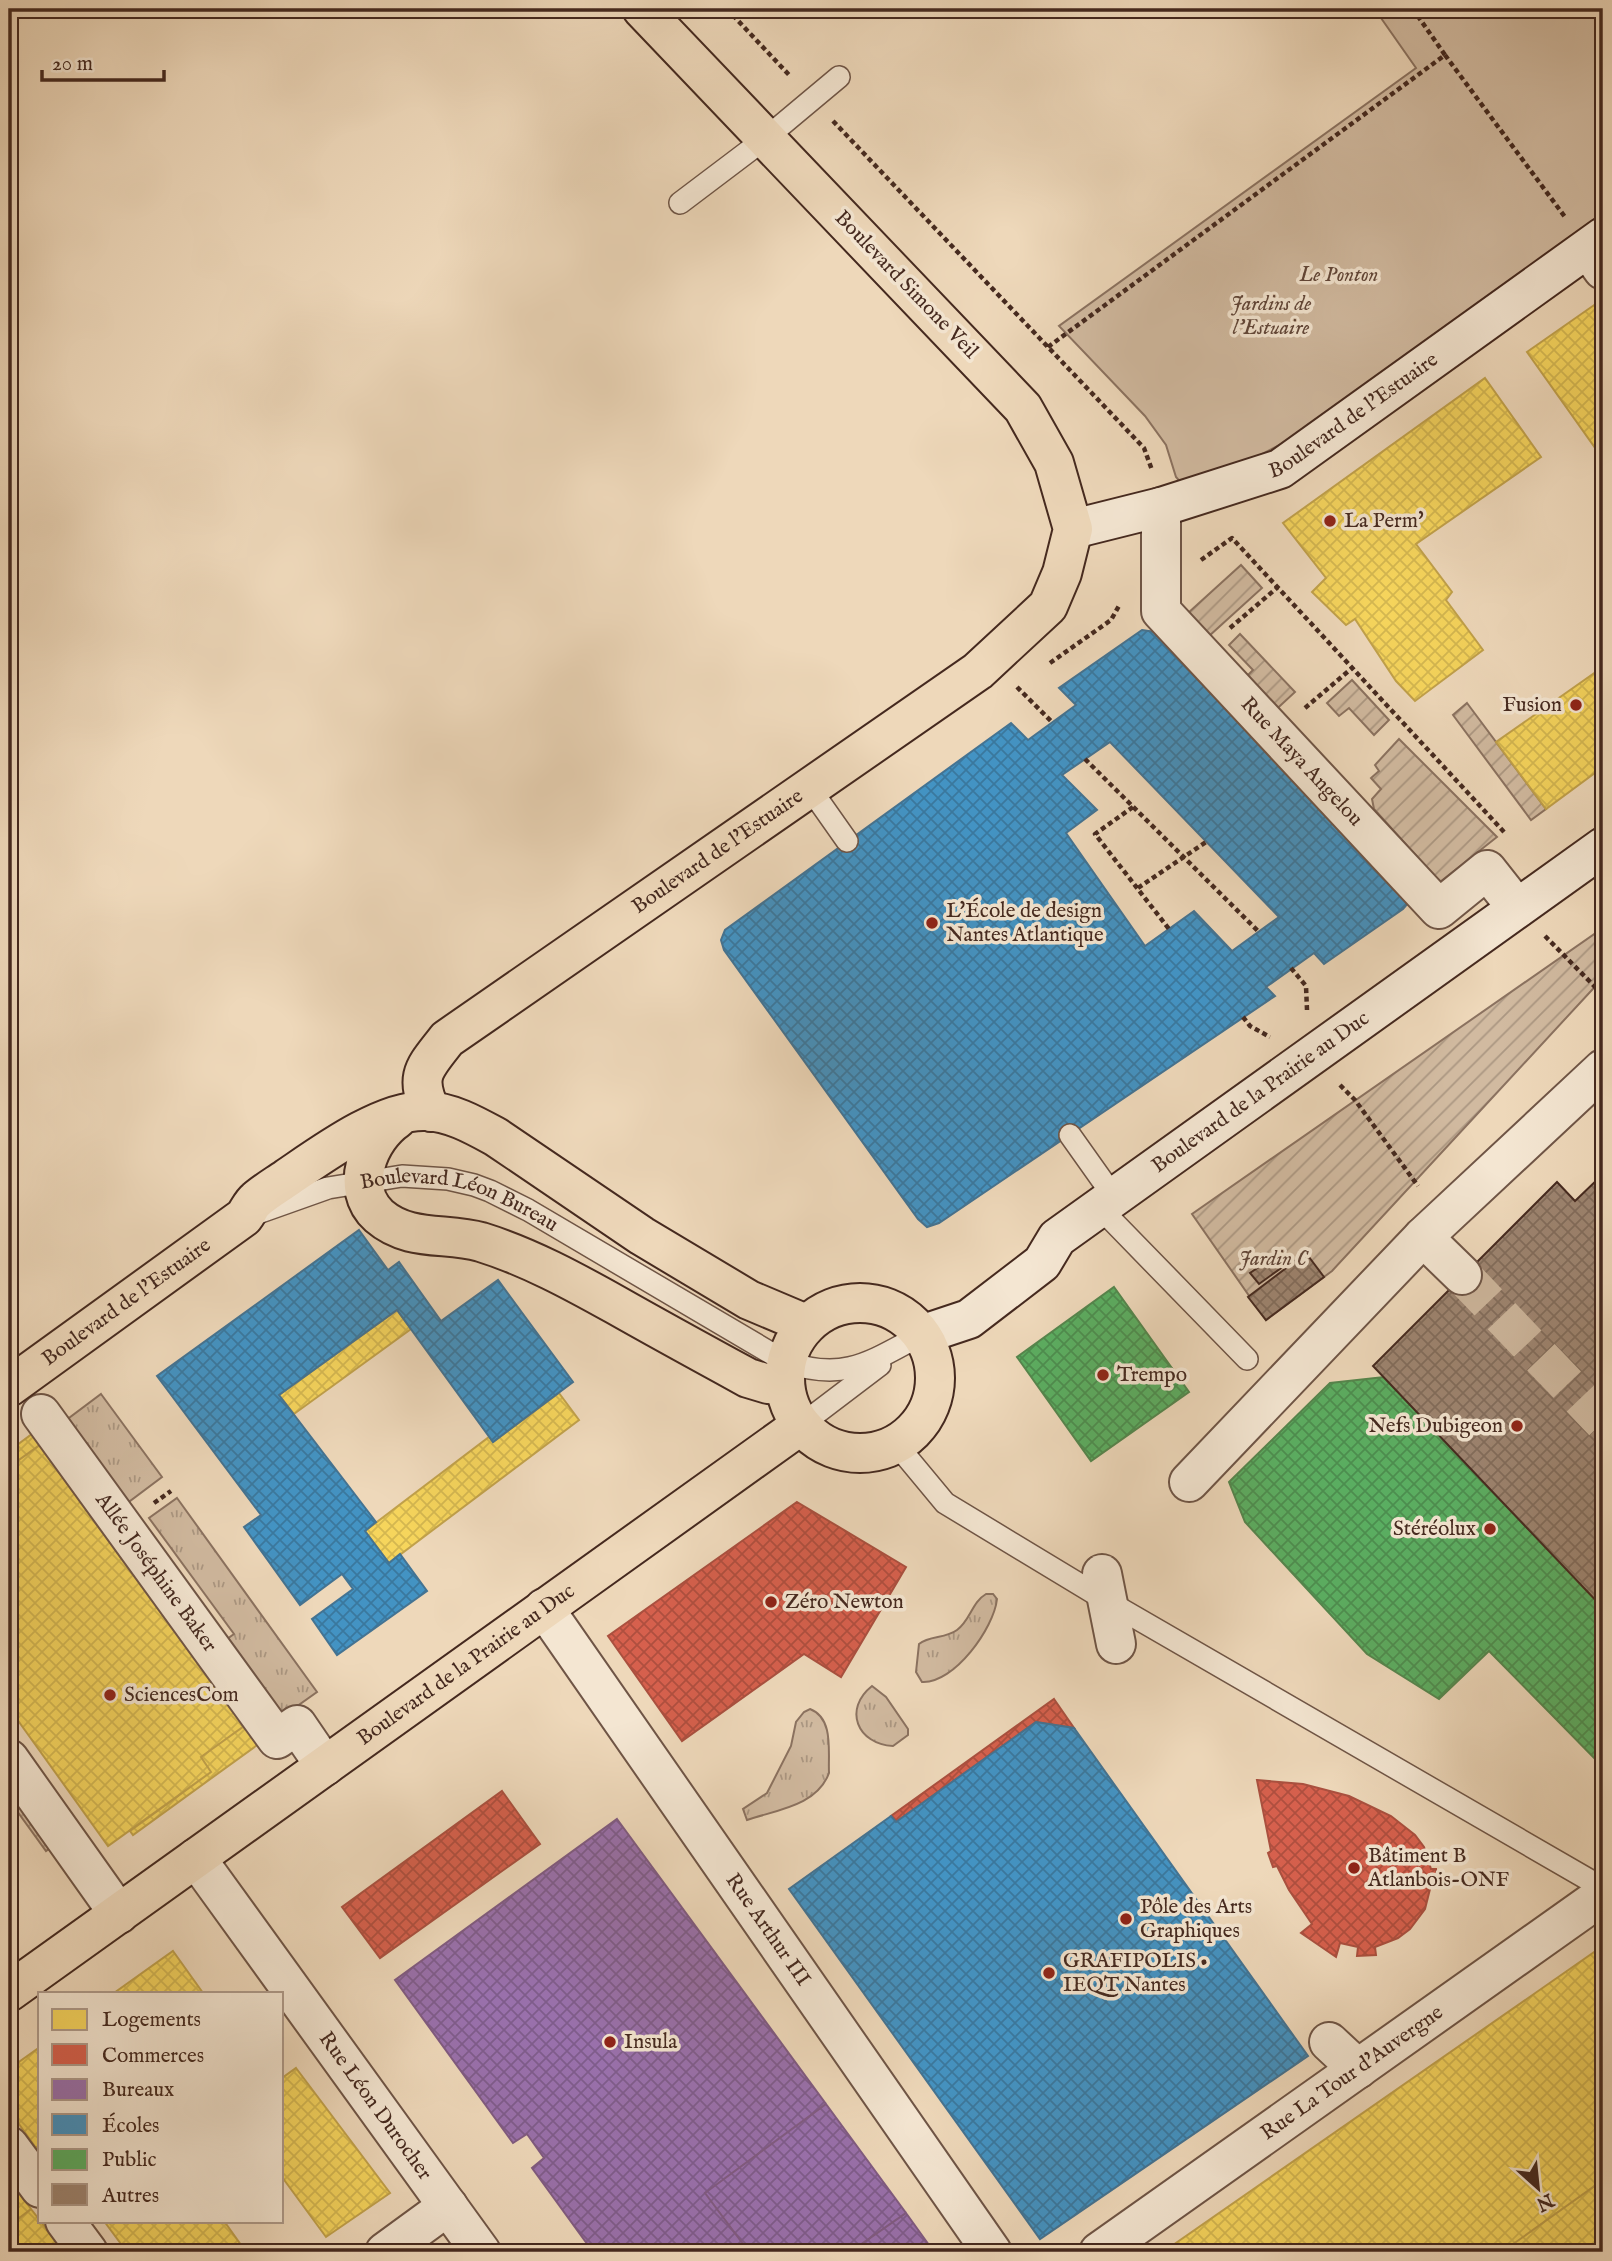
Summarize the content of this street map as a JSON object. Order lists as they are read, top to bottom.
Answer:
{
  "streets": {
    "main road": [
      "Boulevard Simone Veil",
      "Boulevard de l'Estuaire",
      "Boulevard de la Prairie au Duc",
      "Boulevard Léon Bureau"
    ],
    "street": [
      "Rue Maya Angelou",
      "Allée Joséphine Baker",
      "Rue Arthur III",
      "Rue La Tour d'Auvergne",
      "Rue Léon Durocher"
    ]
  },
  "crossings": [
    ["Boulevard Simone Veil", "Boulevard de l'Estuaire"],
    ["Boulevard de l'Estuaire", "Rue Maya Angelou"],
    ["Boulevard de l'Estuaire", "Boulevard Léon Bureau"],
    ["Boulevard de la Prairie au Duc", "Boulevard Léon Bureau"],
    ["Boulevard de la Prairie au Duc", "Allée Joséphine Baker"],
    ["Boulevard de la Prairie au Duc", "Rue Arthur III"],
    ["Boulevard de la Prairie au Duc", "Rue Léon Durocher"]
  ],
  "parks": ["Le Ponton", "Jardins de l'Estuaire", "Jardin C"],
  "places": [
    "La Perm'",
    "Fusion",
    "L'École de design Nantes Atlantique",
    "Trempo",
    "Nefs Dubigeon",
    "Stéréolux",
    "Zéro Newton",
    "SciencesCom",
    "Bâtiment B Atlanbois-ONF",
    "Pôle des Arts Graphiques",
    "GRAFIPOLIS • IEQT Nantes",
    "Insula"
  ],
  "legend": [
    "Logements",
    "Commerces",
    "Bureaux",
    "Écoles",
    "Public",
    "Autres"
  ],
  "scale_bar": "20 m",
  "north": "bottom right"
}
